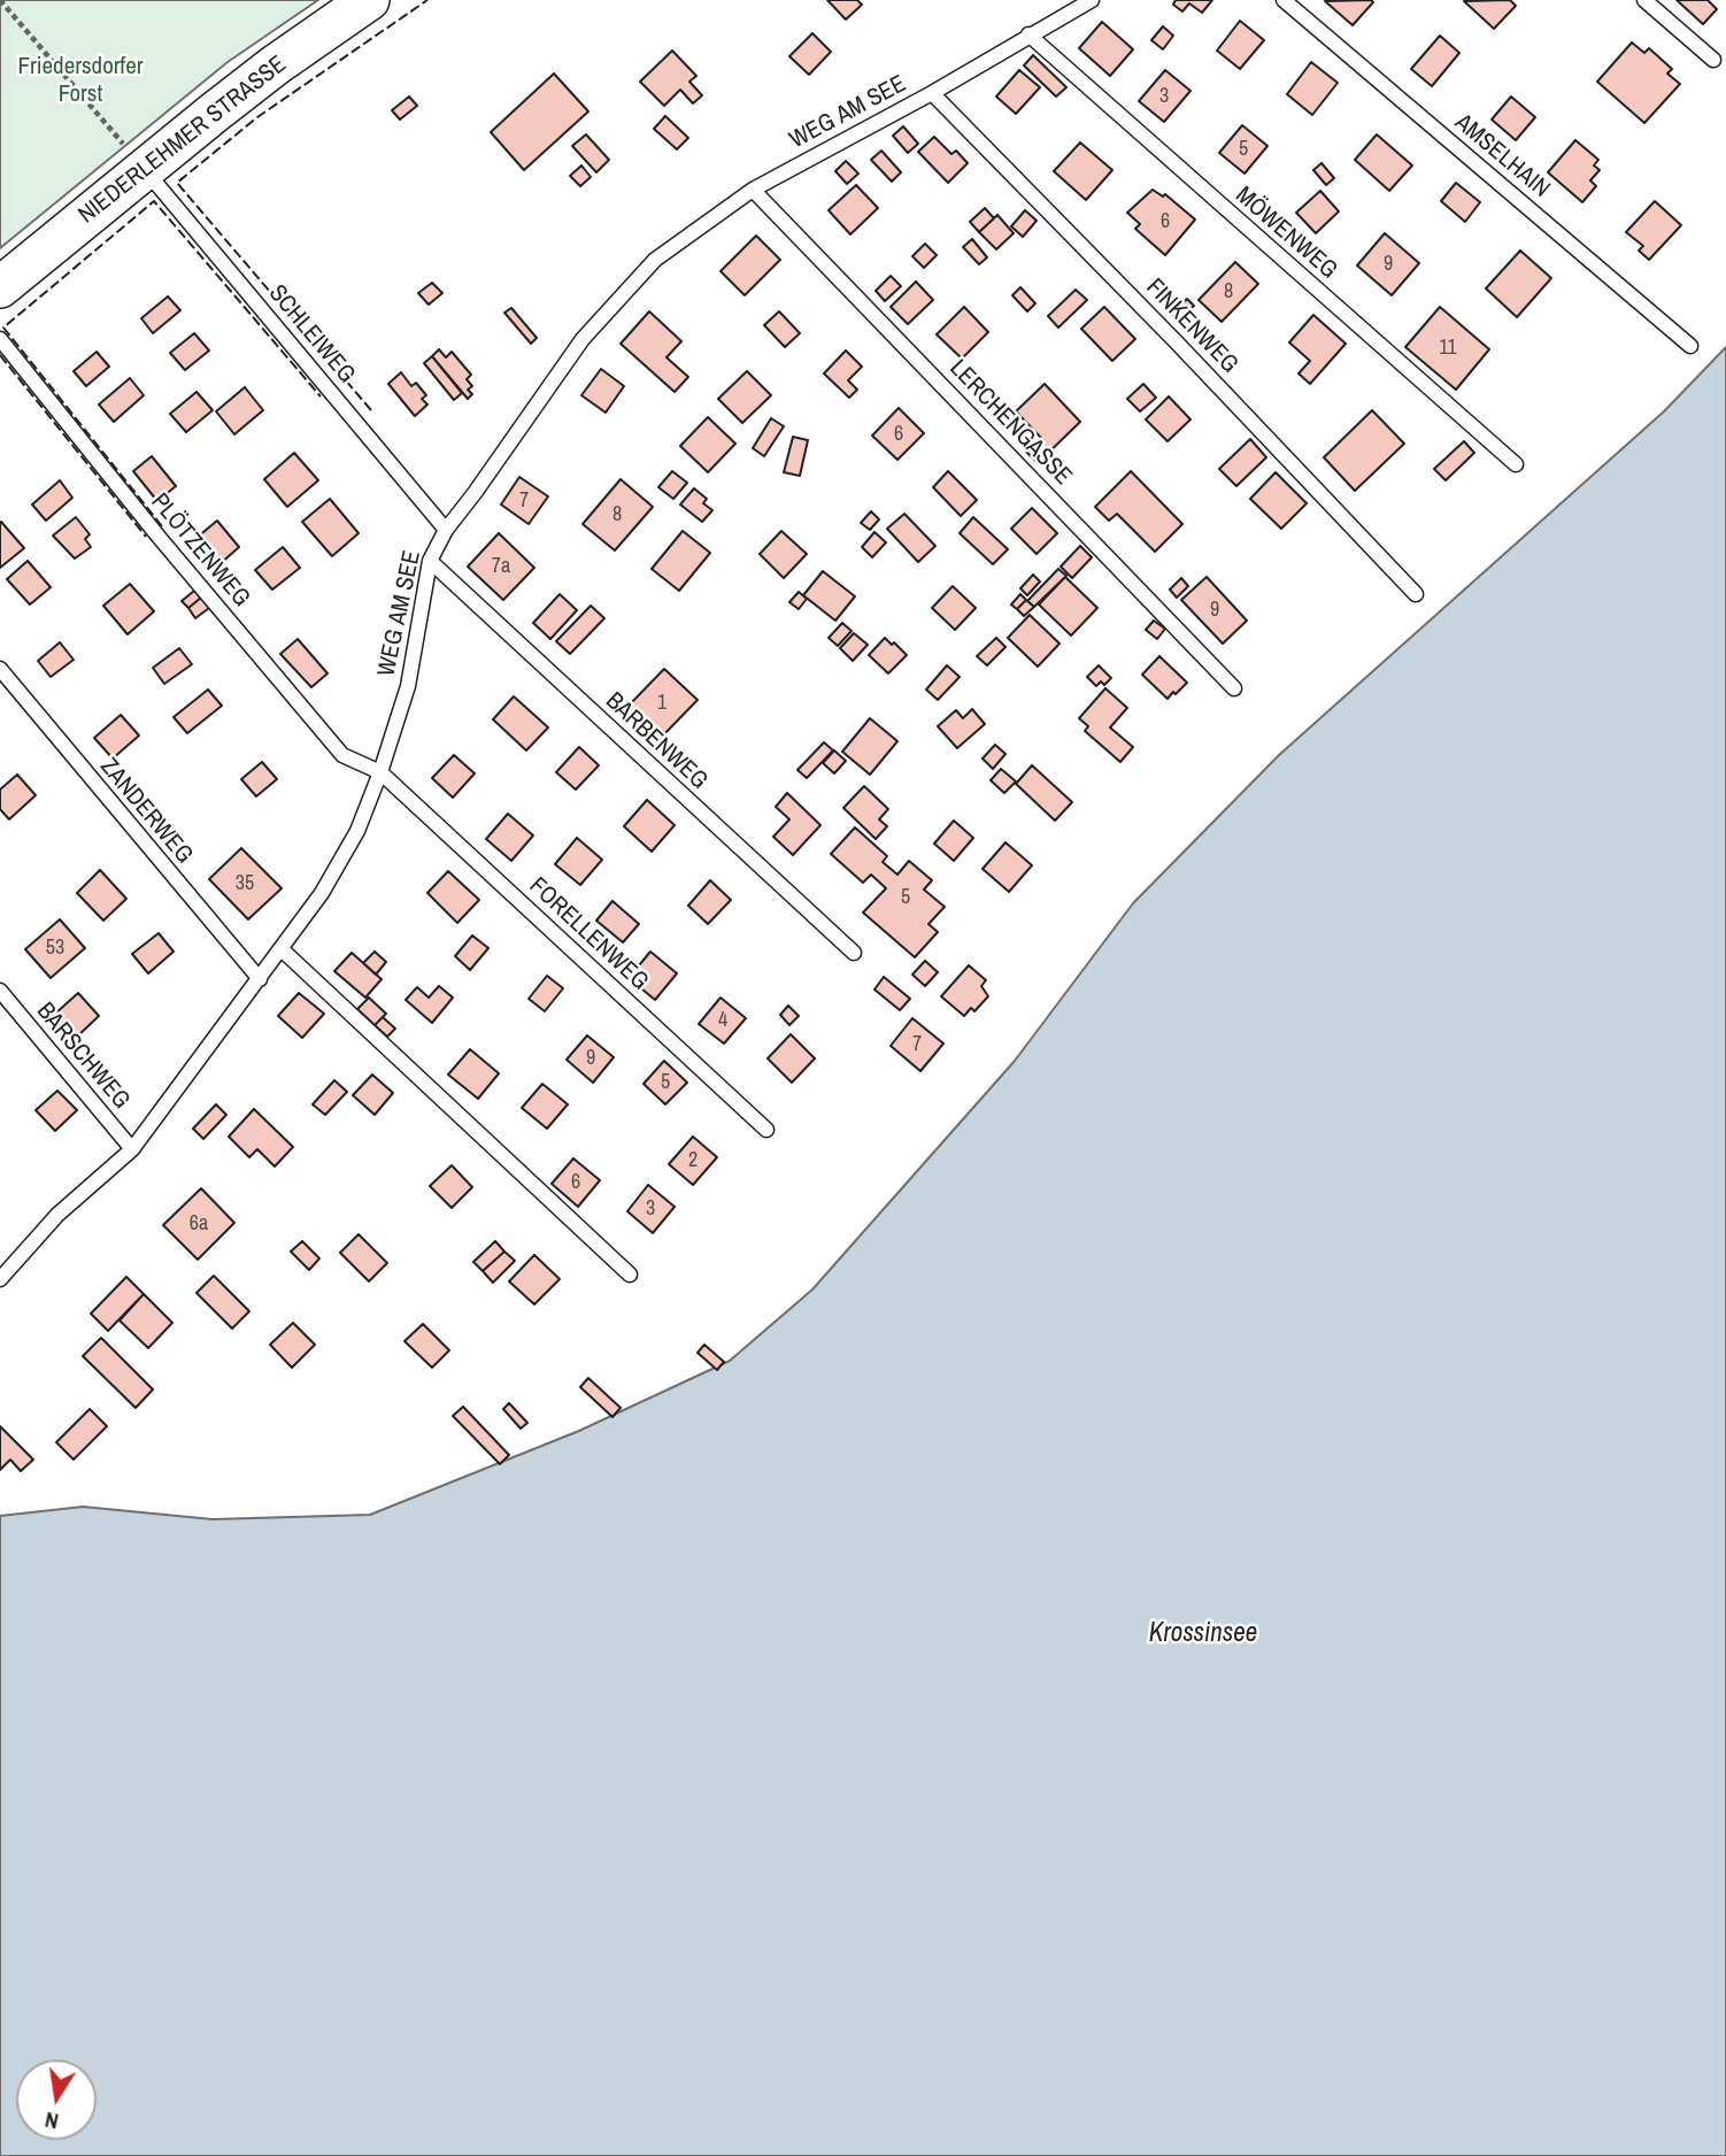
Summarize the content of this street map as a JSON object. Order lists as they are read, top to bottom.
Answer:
{
  "streets": {
    "main road": ["NIEDERLEHMER STRASSE"],
    "lane": [
      "WEG AM SEE",
      "AMSELHAIN",
      "MÖWENWEG",
      "FINKENWEG",
      "SCHLEIWEG",
      "LERCHENGASSE",
      "PLÖTZENWEG",
      "BARBENWEG",
      "ZANDERWEG",
      "FORELLENWEG",
      "BARSCHWEG"
    ]
  },
  "crossings": [
    ["WEG AM SEE", "MÖWENWEG"],
    ["WEG AM SEE", "FINKENWEG"],
    ["WEG AM SEE", "SCHLEIWEG"],
    ["WEG AM SEE", "LERCHENGASSE"],
    ["WEG AM SEE", "PLÖTZENWEG"],
    ["WEG AM SEE", "BARBENWEG"],
    ["WEG AM SEE", "ZANDERWEG"],
    ["WEG AM SEE", "FORELLENWEG"],
    ["WEG AM SEE", "BARSCHWEG"],
    ["NIEDERLEHMER STRASSE", "SCHLEIWEG"],
    ["PLÖTZENWEG", "FORELLENWEG"]
  ],
  "water": ["Krossinsee"],
  "parks": ["Friedersdorfer Forst"],
  "house_numbers": [
    "3",
    "5",
    "6",
    "9",
    "8",
    "11",
    "6",
    "7",
    "8",
    "7a",
    "9",
    "1",
    "35",
    "5",
    "53",
    "4",
    "7",
    "9",
    "5",
    "2",
    "6",
    "3",
    "6a"
  ],
  "north": "bottom"
}
